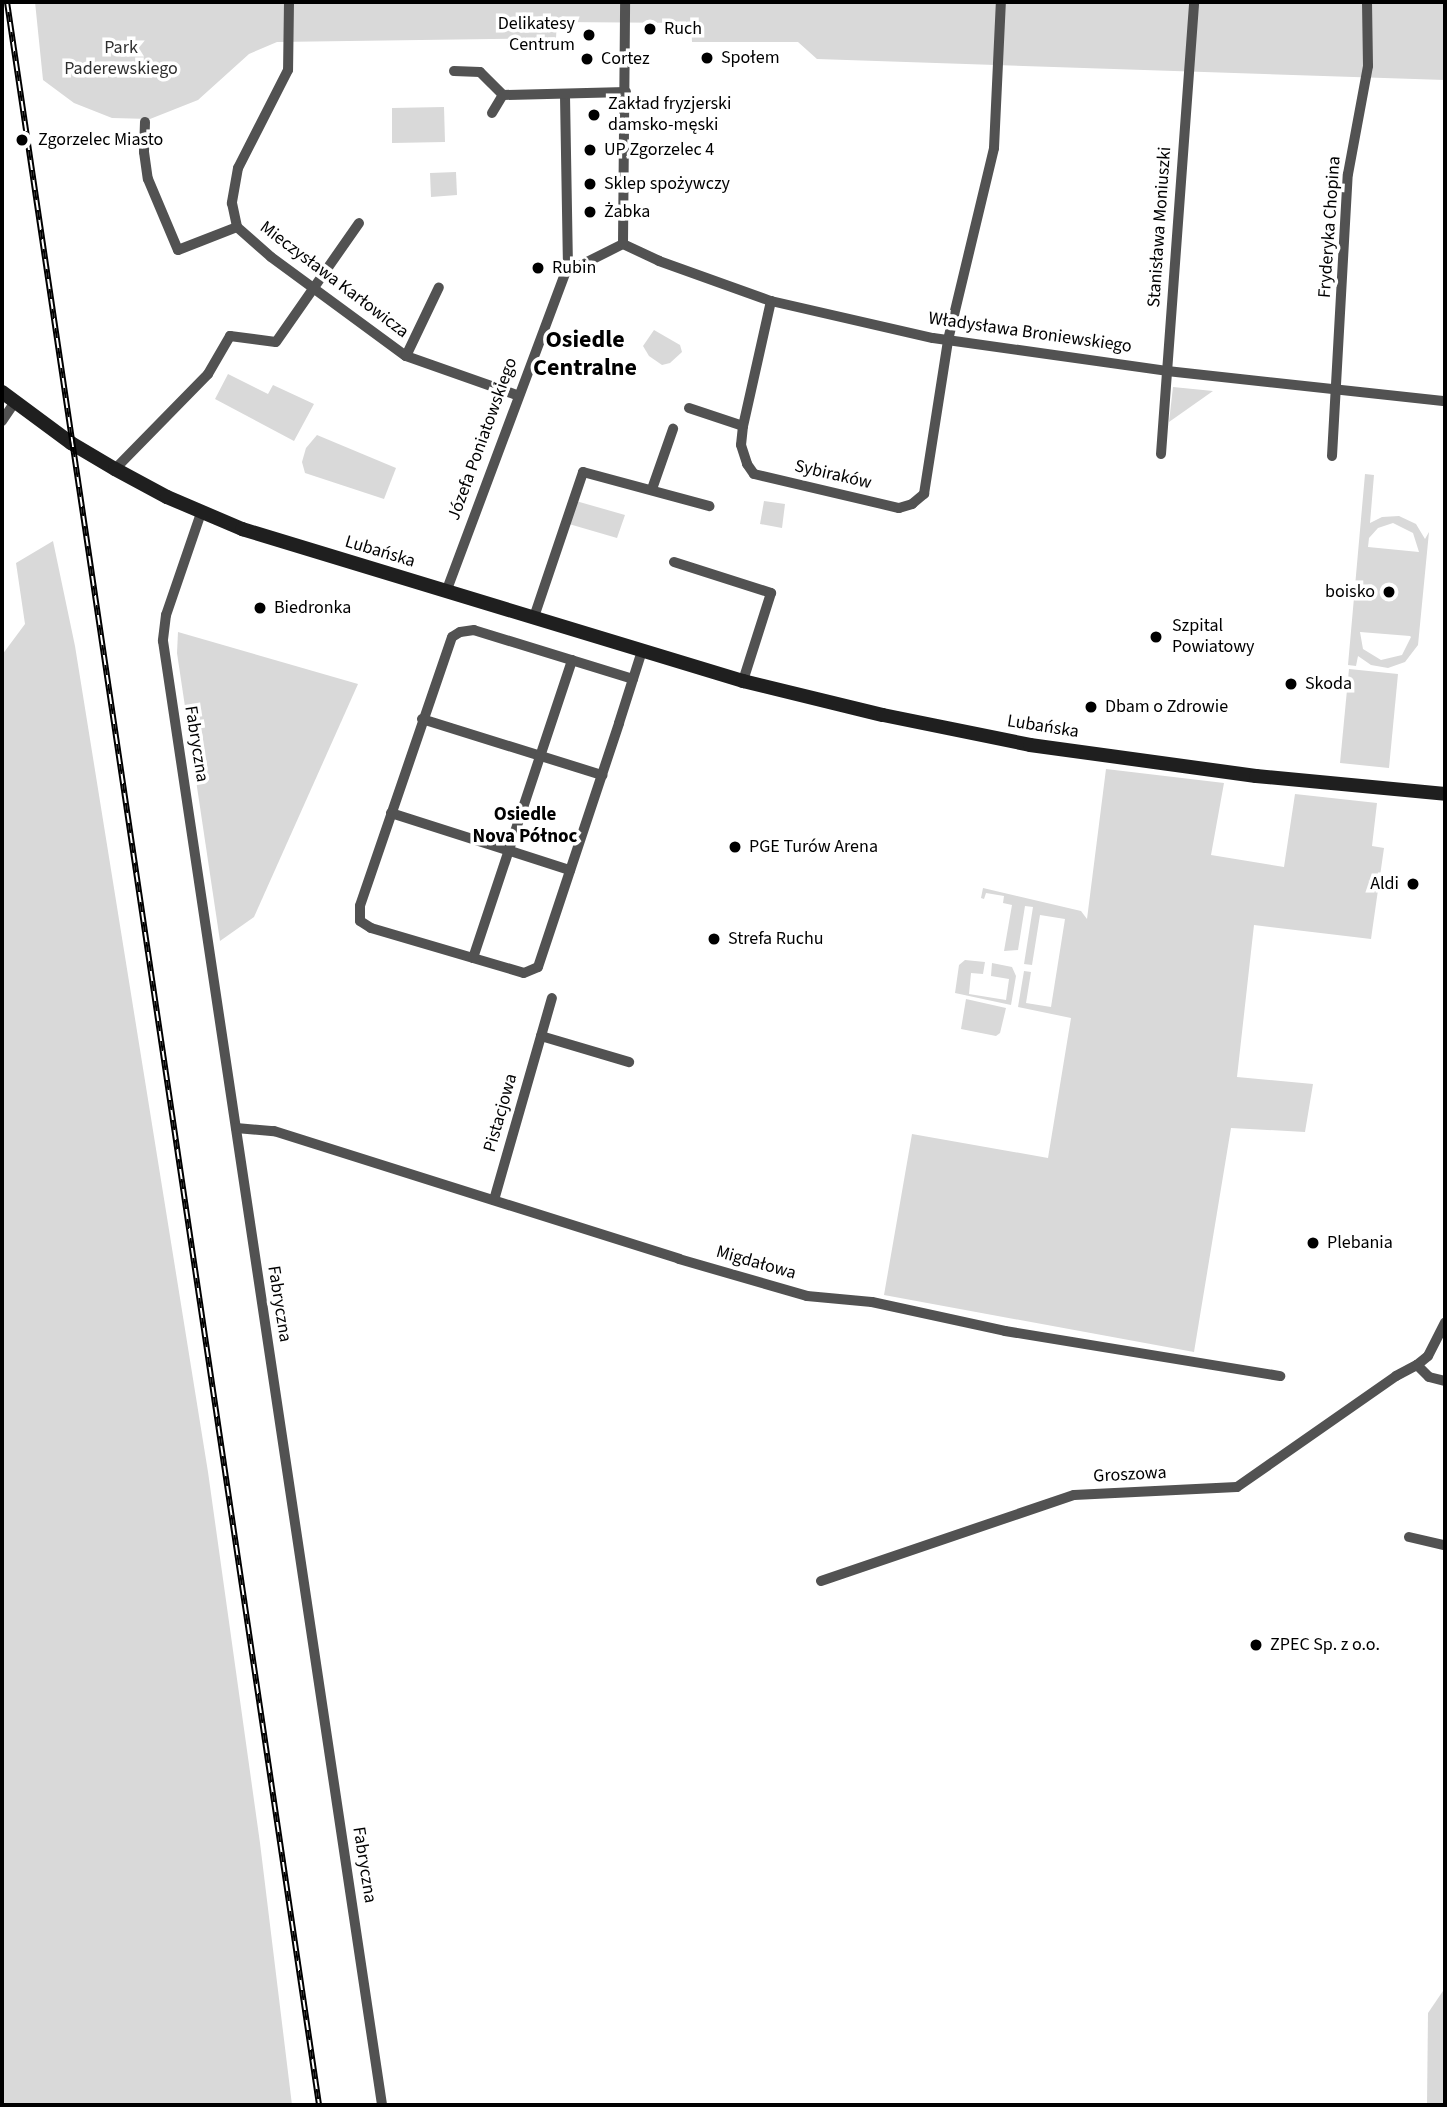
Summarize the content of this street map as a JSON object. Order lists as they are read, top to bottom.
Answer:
{
  "streets": {
    "main road": ["Lubańska"],
    "street": [
      "Stanisława Moniuszki",
      "Fryderyka Chopina",
      "Mieczysława Karłowicza",
      "Władysława Broniewskiego",
      "Józefa Poniatowskiego",
      "Sybiraków",
      "Fabryczna",
      "Pistacjowa",
      "Migdałowa",
      "Groszowa"
    ]
  },
  "crossings": [
    ["Stanisława Moniuszki", "Władysława Broniewskiego"],
    ["Fryderyka Chopina", "Władysława Broniewskiego"],
    ["Mieczysława Karłowicza", "Józefa Poniatowskiego"],
    ["Władysława Broniewskiego", "Sybiraków"],
    ["Józefa Poniatowskiego", "Lubańska"],
    ["Lubańska", "Fabryczna"],
    ["Fabryczna", "Migdałowa"],
    ["Pistacjowa", "Migdałowa"]
  ],
  "districts": ["Osiedle Centralne", "Osiedle Nova Północ"],
  "parks": ["Park Paderewskiego"],
  "places": [
    "Ruch",
    "Delikatesy Centrum",
    "Społem",
    "Cortez",
    "Zakład fryzjerski damsko-męski",
    "Zgorzelec Miasto",
    "UP Zgorzelec 4",
    "Sklep spożywczy",
    "Żabka",
    "Rubin",
    "boisko",
    "Biedronka",
    "Szpital Powiatowy",
    "Skoda",
    "Dbam o Zdrowie",
    "PGE Turów Arena",
    "Aldi",
    "Strefa Ruchu",
    "Plebania",
    "ZPEC Sp. z o.o."
  ]
}
